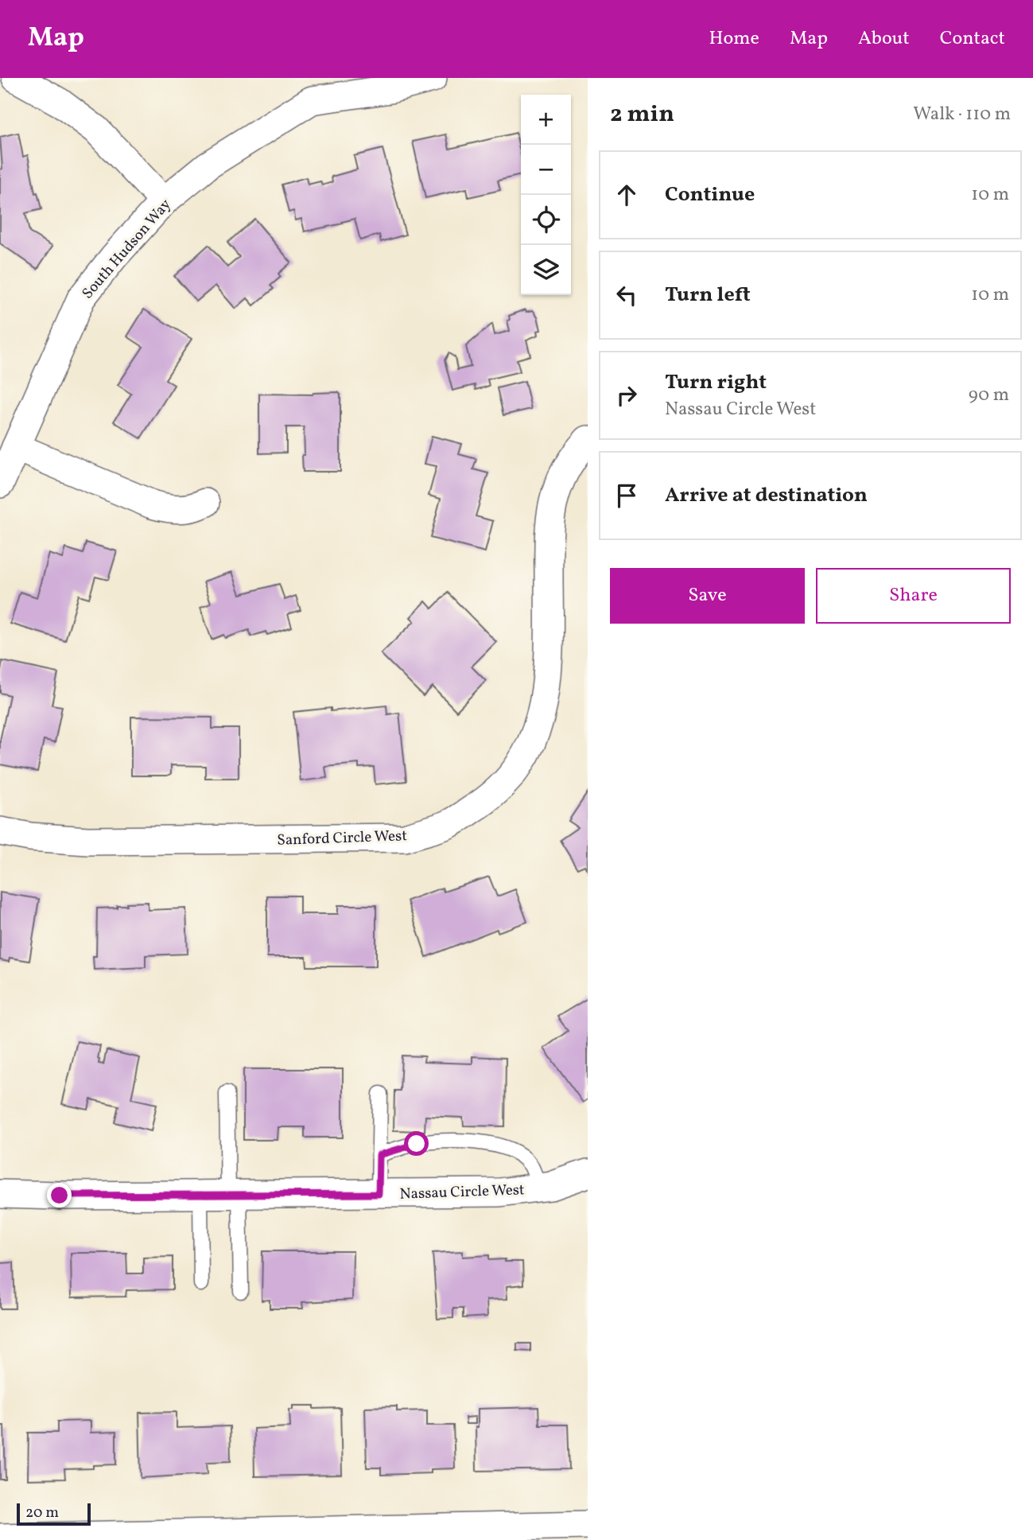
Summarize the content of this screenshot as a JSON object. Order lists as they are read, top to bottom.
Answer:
{
  "streets": {
    "street": ["South Hudson Way", "Sanford Circle West", "Nassau Circle West"]
  },
  "scale_bar": "20 m",
  "page": {
    "header": "Map",
    "nav": [
      "Home",
      "Map",
      "About",
      "Contact"
    ],
    "heading": ["2 min", "Walk · 110 m"],
    "map_buttons": ["+", "−"],
    "list": [
      ["Continue", "10 m"],
      ["Turn left", "10 m"],
      ["Turn right", "Nassau Circle West", "90 m"],
      "Arrive at destination"
    ],
    "buttons": ["Save", "Share"],
    "scale": "20 m"
  }
}
